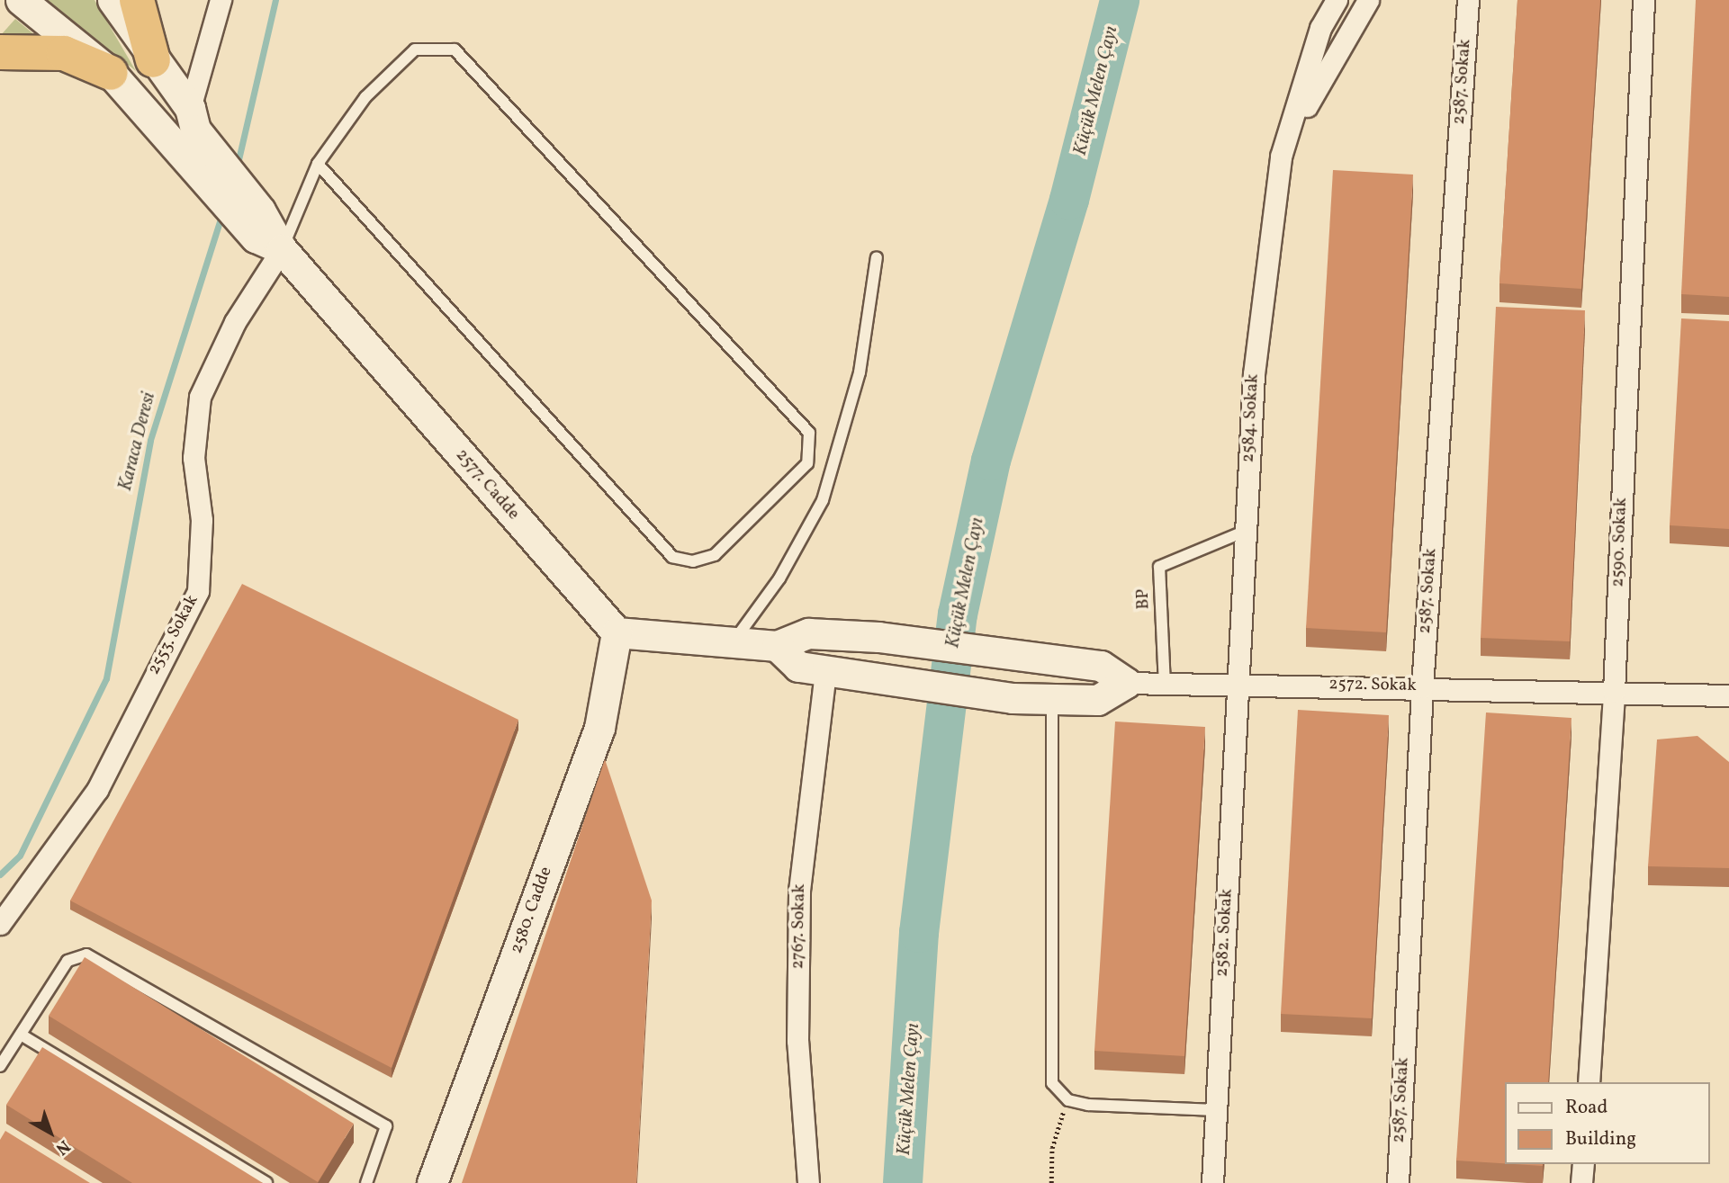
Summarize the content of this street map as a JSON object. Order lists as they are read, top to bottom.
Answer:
{
  "streets": {
    "street": [
      "2587. Sokak",
      "2584. Sokak",
      "2577. Cadde",
      "2590. Sokak",
      "2553. Sokak",
      "2572. Sokak",
      "2580. Cadde",
      "2767. Sokak",
      "2582. Sokak"
    ],
    "lane": ["BP"]
  },
  "crossings": [
    ["2587. Sokak", "2572. Sokak"],
    ["2584. Sokak", "BP"],
    ["2584. Sokak", "2572. Sokak"],
    ["2584. Sokak", "2582. Sokak"],
    ["2577. Cadde", "2553. Sokak"],
    ["2577. Cadde", "2580. Cadde"],
    ["2590. Sokak", "2572. Sokak"],
    ["BP", "2572. Sokak"],
    ["2572. Sokak", "2582. Sokak"]
  ],
  "water": ["Küçük Melen Çayı", "Karaca Deresi"],
  "legend": ["Road", "Building"],
  "north": "bottom right"
}
